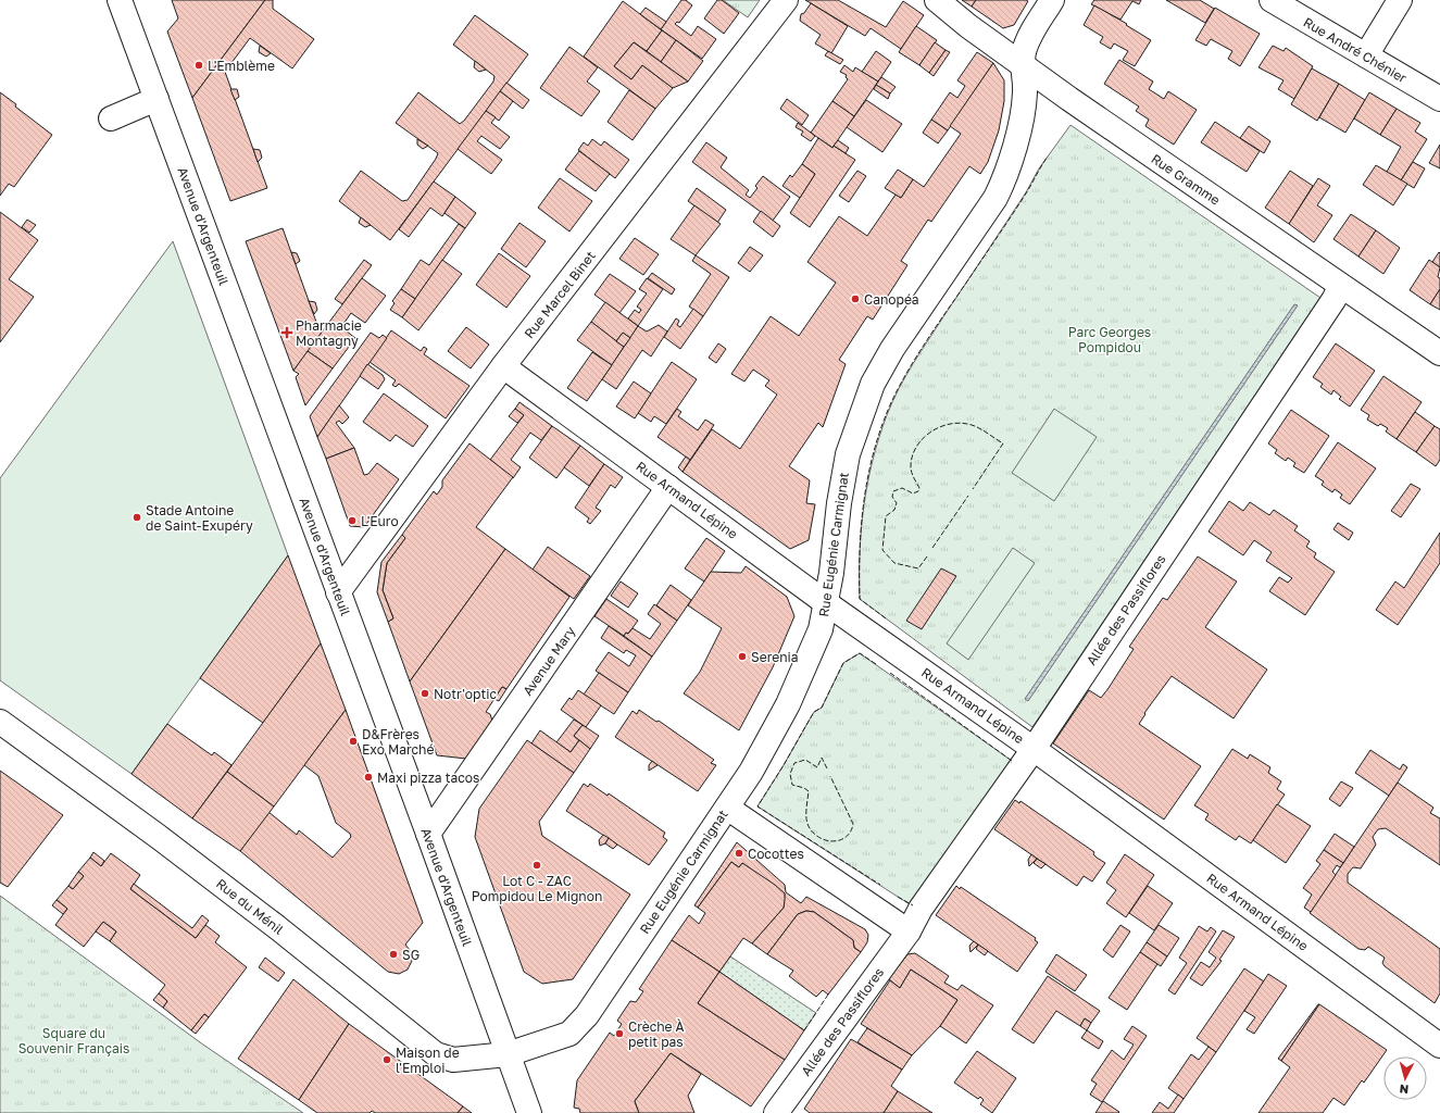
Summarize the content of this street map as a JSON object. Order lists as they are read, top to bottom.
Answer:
{
  "streets": {
    "street": [
      "Rue André Chénier",
      "Rue Gramme",
      "Avenue d'Argenteuil",
      "Rue Marcel Binet",
      "Rue Armand Lépine",
      "Rue Eugénie Carmignat",
      "Allée des Passiflores",
      "Avenue Mary",
      "Rue du Ménil"
    ]
  },
  "crossings": [
    ["Rue Gramme", "Rue Eugénie Carmignat"],
    ["Rue Gramme", "Allée des Passiflores"],
    ["Avenue d'Argenteuil", "Rue Marcel Binet"],
    ["Avenue d'Argenteuil", "Rue Eugénie Carmignat"],
    ["Avenue d'Argenteuil", "Avenue Mary"],
    ["Avenue d'Argenteuil", "Rue du Ménil"],
    ["Rue Marcel Binet", "Rue Armand Lépine"],
    ["Rue Armand Lépine", "Rue Eugénie Carmignat"],
    ["Rue Armand Lépine", "Allée des Passiflores"],
    ["Rue Armand Lépine", "Avenue Mary"],
    ["Rue Eugénie Carmignat", "Rue du Ménil"]
  ],
  "parks": ["Parc Georges Pompidou", "Square du Souvenir Français"],
  "places": {
    "other": [
      "L'Emblème",
      "Canopéa",
      "Stade Antoine de Saint-Exupéry",
      "L'Euro",
      "Serenia",
      "Notr'optic",
      "D&Frères Exo Marché",
      "Maxi pizza tacos",
      "Cocottes",
      "Lot C - ZAC Pompidou Le Mignon",
      "SG",
      "Crèche À petit pas",
      "Maison de l'Emploi"
    ],
    "health": ["Pharmacie Montagny"]
  },
  "north": "bottom"
}
